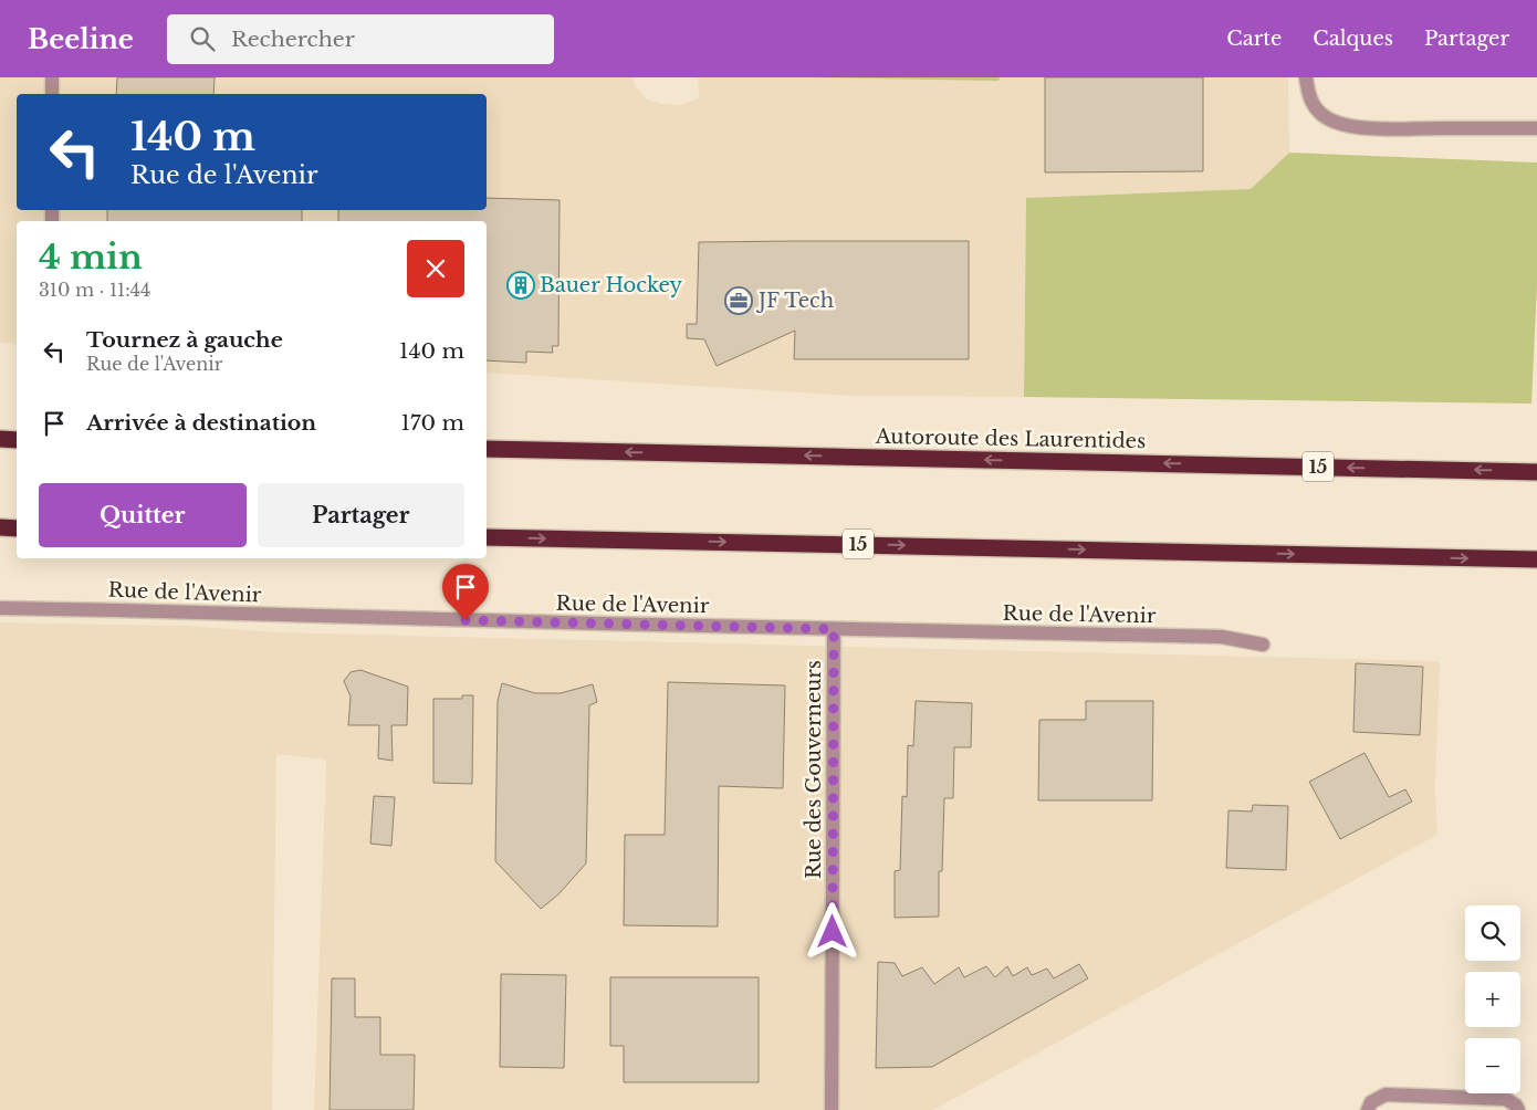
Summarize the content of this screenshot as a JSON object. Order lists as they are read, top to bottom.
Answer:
{
  "streets": {
    "highway": ["Autoroute des Laurentides", "15"],
    "street": ["Rue de l'Avenir", "Rue des Gouverneurs"]
  },
  "crossings": [
    ["Rue de l'Avenir", "Rue des Gouverneurs"]
  ],
  "places": {
    "building": ["Bauer Hockey"],
    "office": ["JF Tech"]
  },
  "page": {
    "header": "Beeline",
    "search": "Rechercher",
    "nav": ["Carte", "Calques", "Partager"],
    "turn": ["140 m", "Rue de l'Avenir"],
    "heading": ["4 min", "310 m · 11:44"],
    "list": [
      {
        "name": "Tournez à gauche",
        "note": "Rue de l'Avenir",
        "value": "140 m"
      },
      {
        "name": "Arrivée à destination",
        "value": "170 m"
      }
    ],
    "buttons": ["Quitter", "Partager"],
    "map_buttons": ["+", "−"]
  }
}
